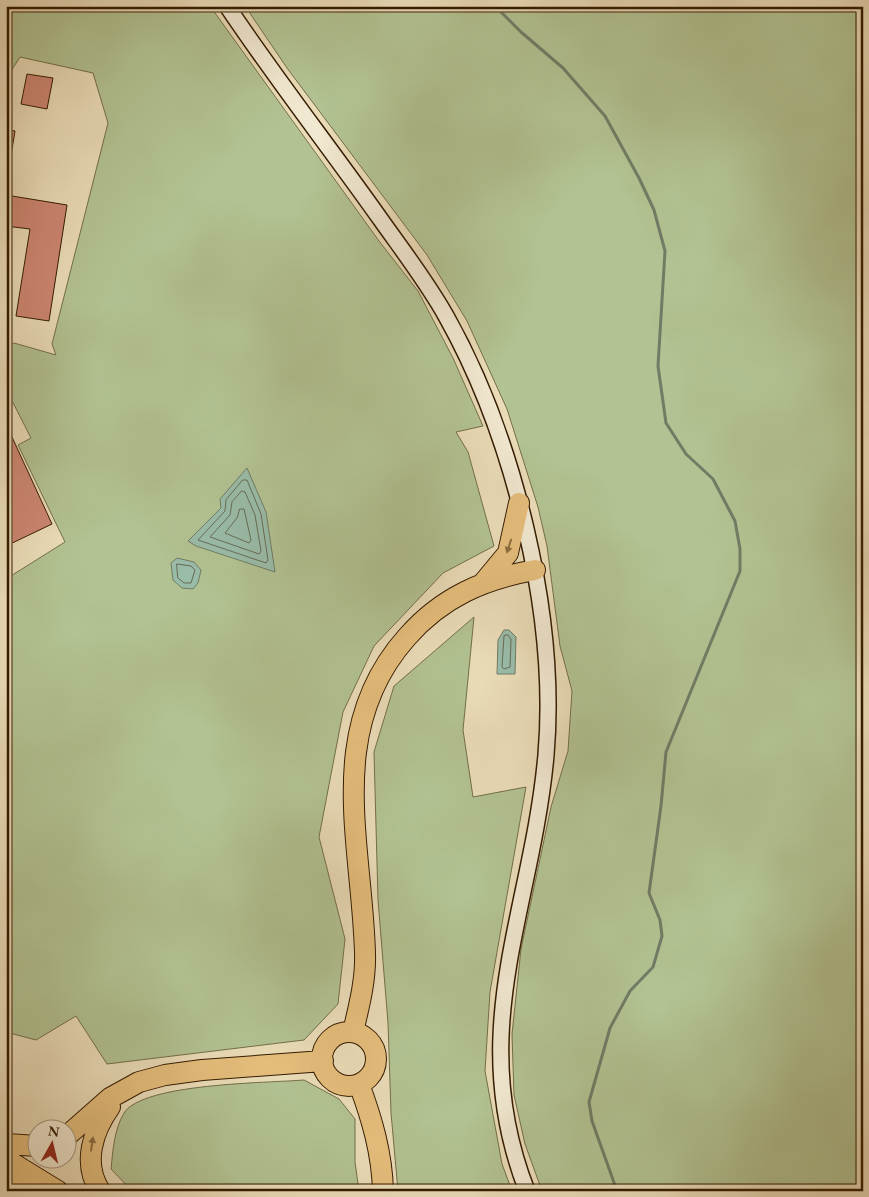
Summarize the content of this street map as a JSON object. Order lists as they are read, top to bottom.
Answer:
{
  "north": "top"
}
